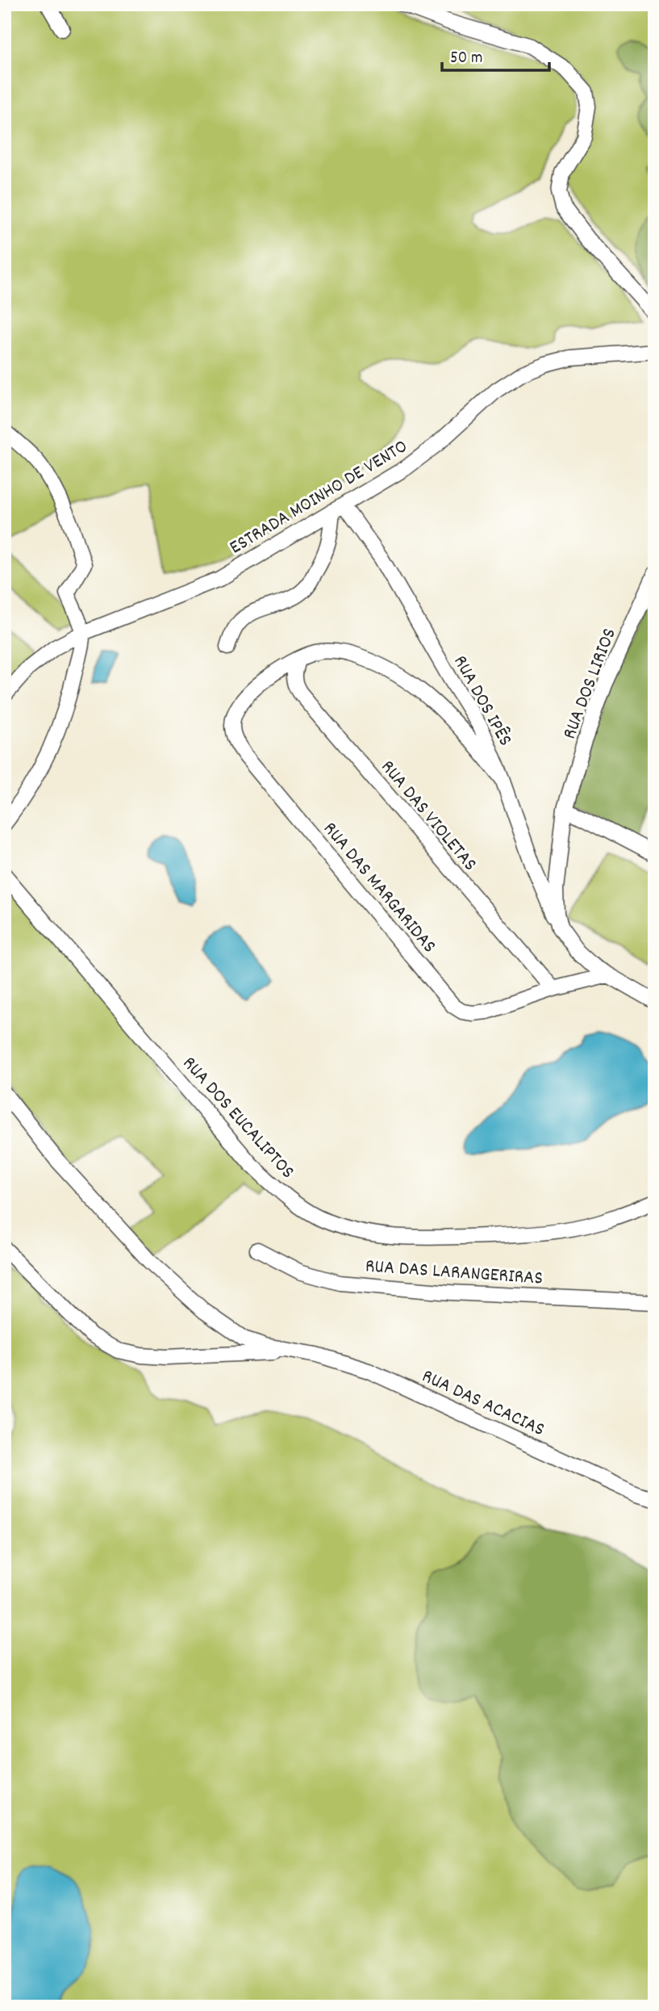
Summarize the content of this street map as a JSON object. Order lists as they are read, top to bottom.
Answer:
{
  "streets": {
    "street": [
      "ESTRADA MOINHO DE VENTO",
      "RUA DOS LIRIOS",
      "RUA DOS IPÊS",
      "RUA DAS VIOLETAS",
      "RUA DAS MARGARIDAS",
      "RUA DOS EUCALIPTOS",
      "RUA DAS LARANGERIRAS",
      "RUA DAS ACACIAS"
    ]
  },
  "crossings": [
    ["ESTRADA MOINHO DE VENTO", "RUA DOS IPÊS"],
    ["RUA DOS LIRIOS", "RUA DOS IPÊS"],
    ["RUA DOS IPÊS", "RUA DAS MARGARIDAS"],
    ["RUA DAS VIOLETAS", "RUA DAS MARGARIDAS"]
  ],
  "scale_bar": "50 m"
}
